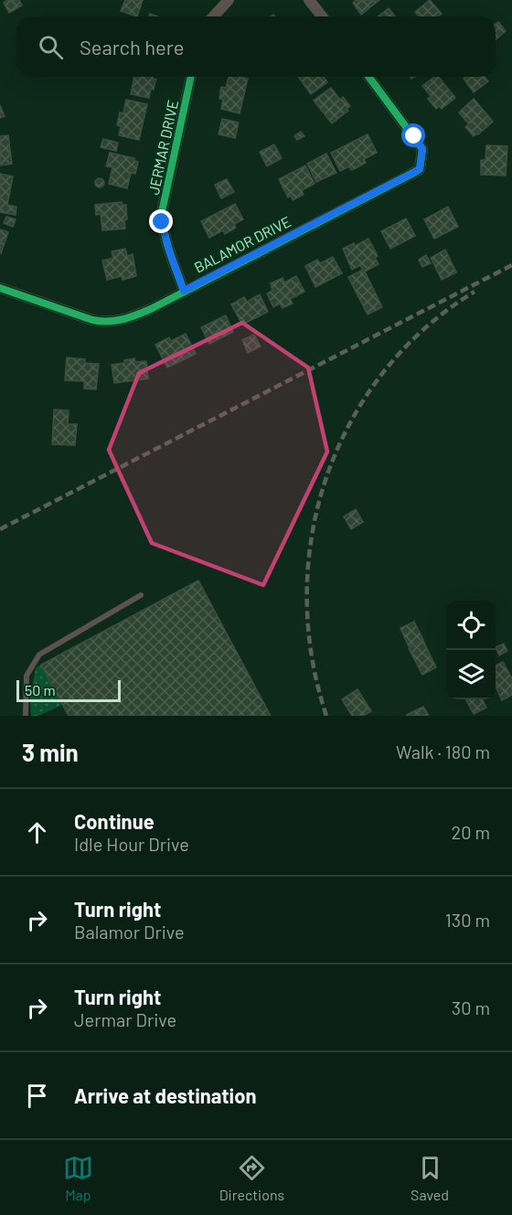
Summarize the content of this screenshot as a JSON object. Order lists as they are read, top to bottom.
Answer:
{
  "streets": {
    "street": ["JERMAR DRIVE", "BALAMOR DRIVE"]
  },
  "crossings": [
    ["JERMAR DRIVE", "BALAMOR DRIVE"]
  ],
  "scale_bar": "50 m",
  "page": {
    "search": "Search here",
    "scale": "50 m",
    "heading": ["3 min", "Walk · 180 m"],
    "list": [
      ["Continue", "Idle Hour Drive", "20 m"],
      ["Turn right", "Balamor Drive", "130 m"],
      ["Turn right", "Jermar Drive", "30 m"],
      "Arrive at destination"
    ],
    "nav": ["Map", "Directions", "Saved"]
  }
}
